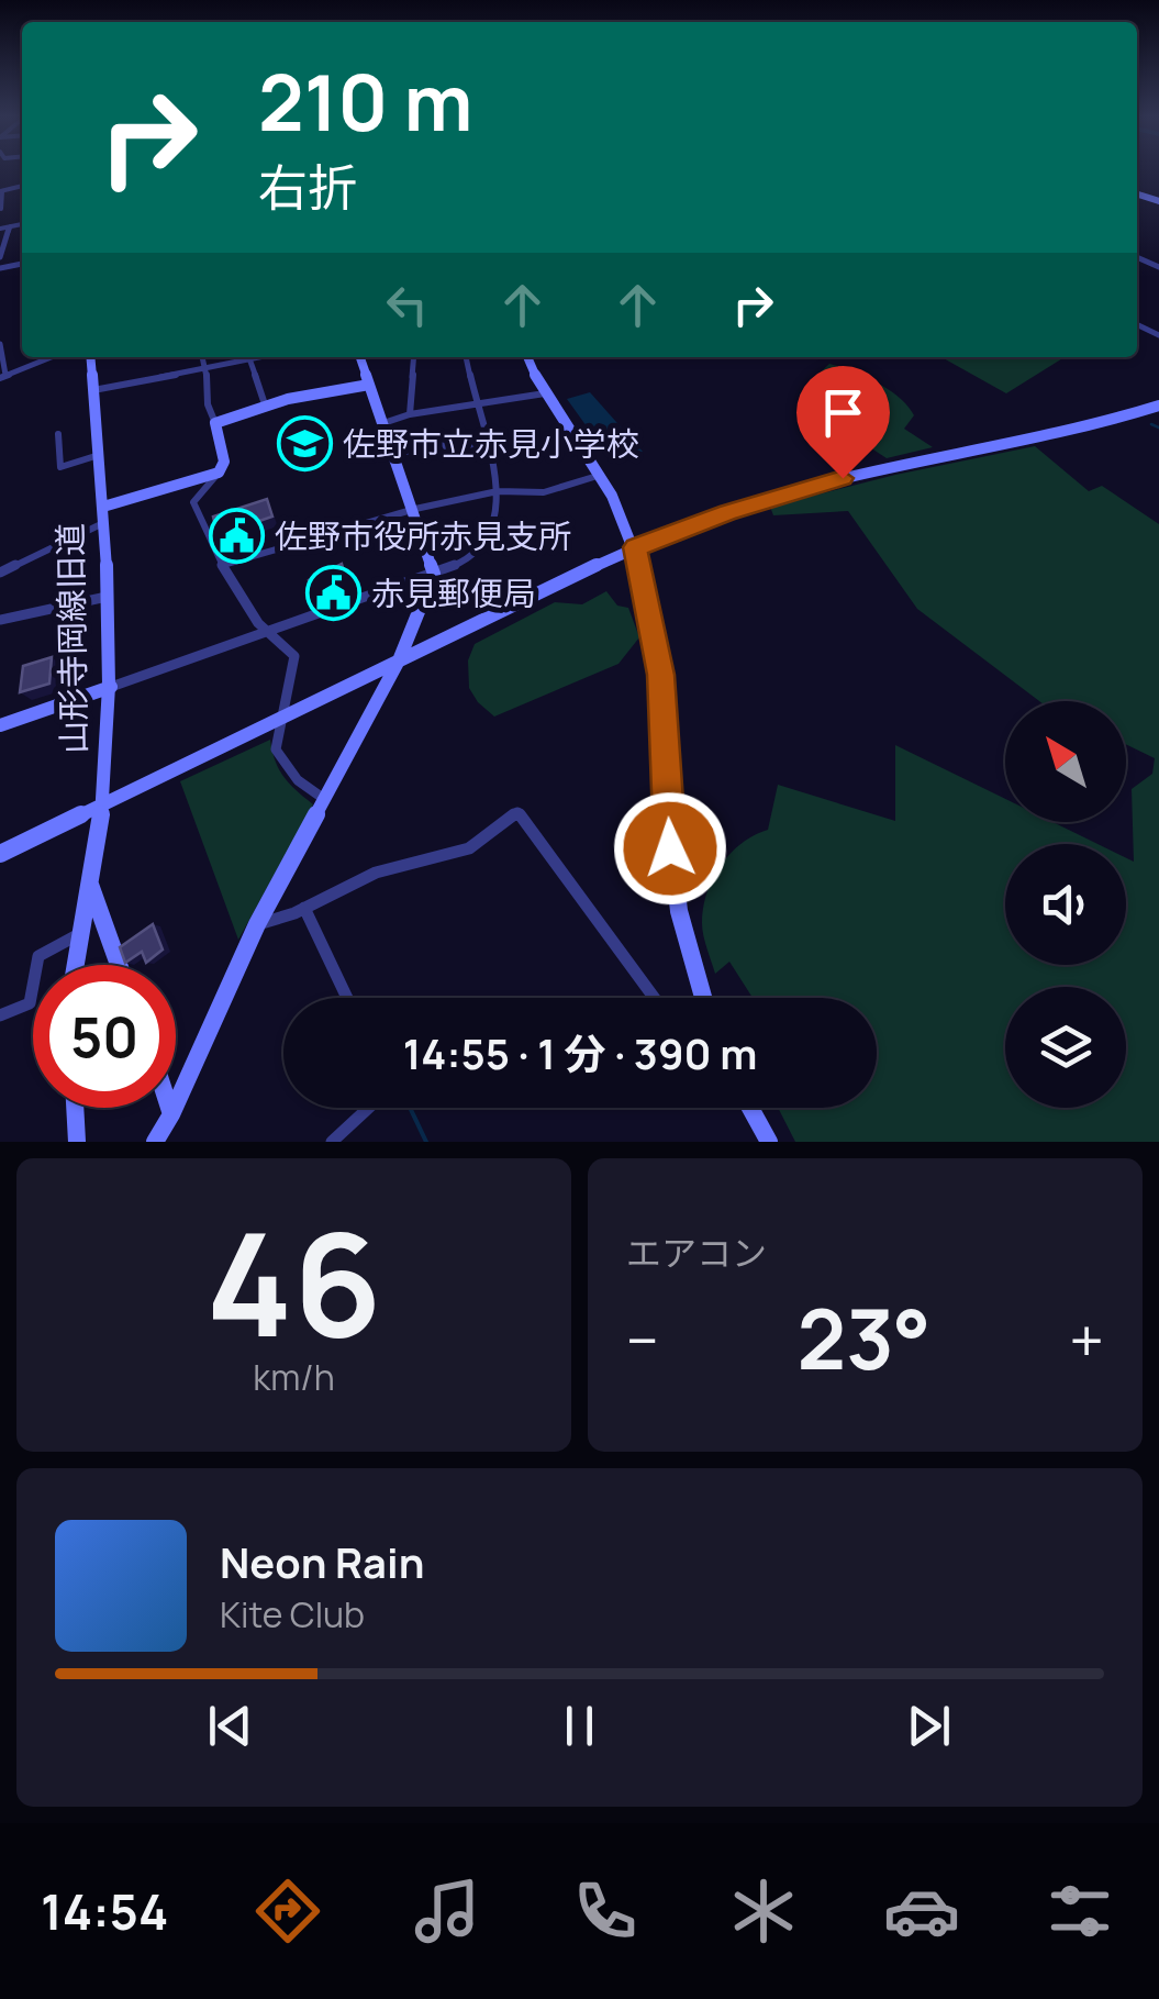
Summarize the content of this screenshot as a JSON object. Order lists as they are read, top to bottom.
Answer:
{
  "streets": {
    "street": ["山形寺岡線旧道"]
  },
  "places": {
    "school or university": ["佐野市立赤見小学校"],
    "public building": ["佐野市役所赤見支所", "赤見郵便局"]
  },
  "north": "top left",
  "page": {
    "turn": ["210 m", "右折"],
    "limit": "50",
    "trip": "14:55 · 1 分 · 390 m",
    "tile": [
      ["46", "km/h"],
      "エアコン"
    ],
    "heat": ["−", "23°", "+"],
    "song": ["Neon Rain", "Kite Club"],
    "tabs": "14:54"
  }
}
